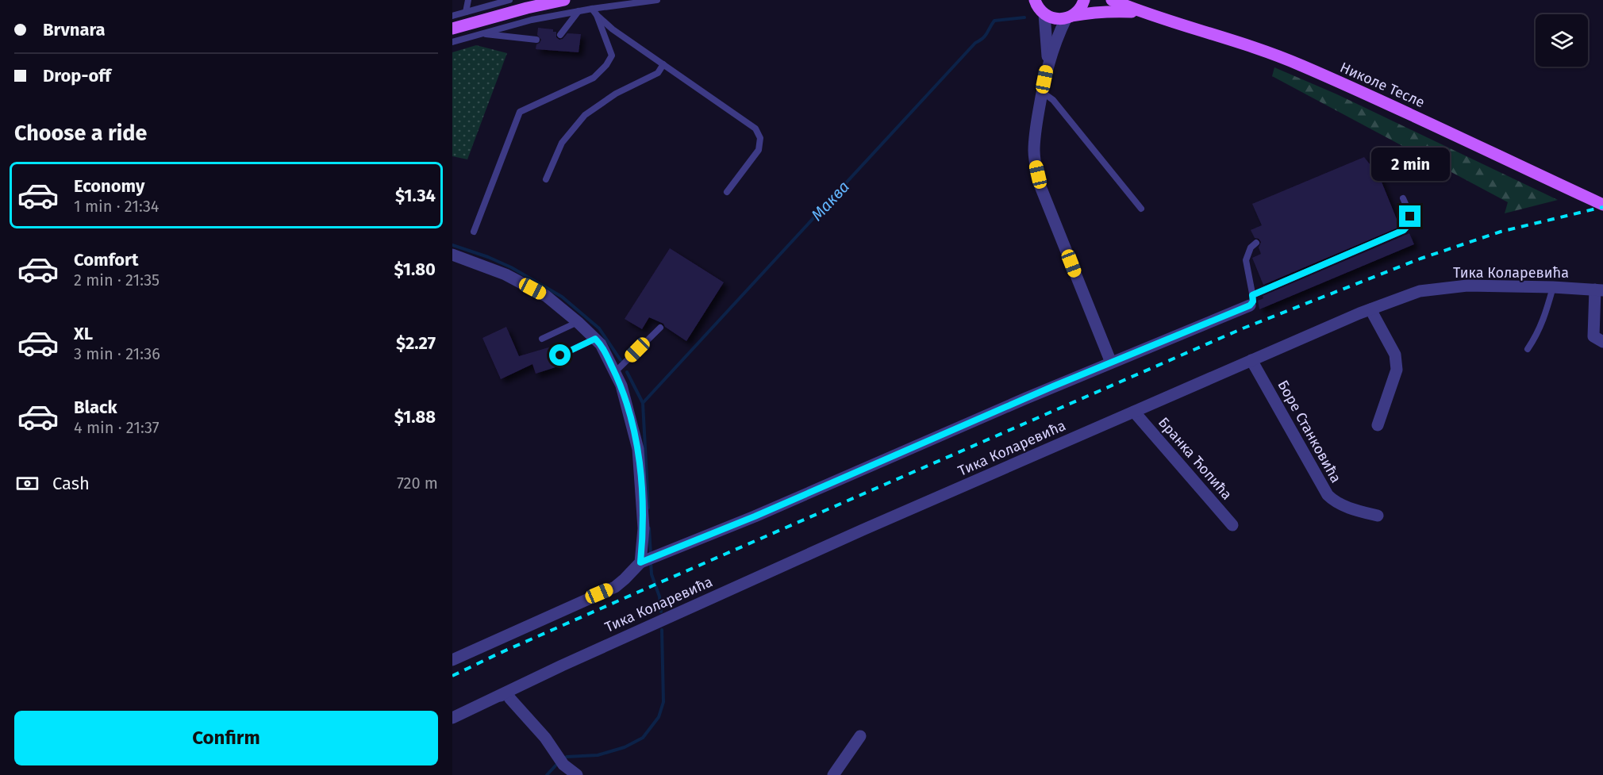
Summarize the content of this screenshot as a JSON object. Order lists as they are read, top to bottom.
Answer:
{
  "streets": {
    "main road": ["Николе Тесле"],
    "street": ["Тика Коларевића", "Боре Станковића", "Бранка Ћопића"]
  },
  "crossings": [
    ["Тика Коларевића", "Боре Станковића"],
    ["Тика Коларевића", "Бранка Ћопића"]
  ],
  "water": ["Маква"],
  "page": {
    "banner": ["Brvnara", "Drop-off"],
    "heading": "Choose a ride",
    "bubble": "2 min",
    "list": [
      {
        "name": "Economy",
        "note": "1 min · 21:34",
        "value": "$1.34"
      },
      {
        "name": "Comfort",
        "note": "2 min · 21:35",
        "value": "$1.80"
      },
      {
        "name": "XL",
        "note": "3 min · 21:36",
        "value": "$2.27"
      },
      {
        "name": "Black",
        "note": "4 min · 21:37",
        "value": "$1.88"
      }
    ],
    "pay": ["Cash", "720 m"],
    "buttons": "Confirm"
  }
}
